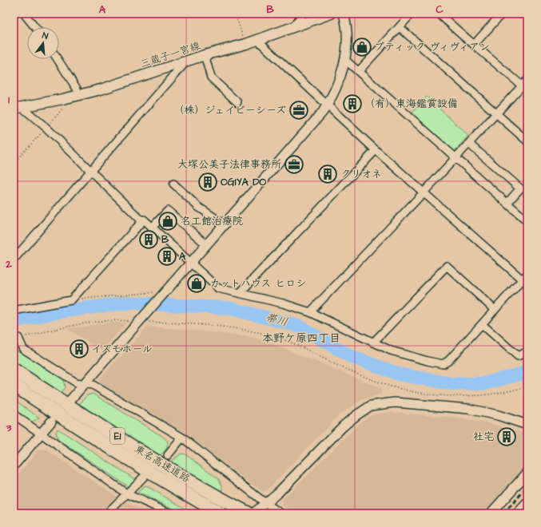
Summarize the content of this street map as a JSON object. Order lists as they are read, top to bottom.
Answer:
{
  "streets": {
    "highway": ["E1", "東名高速道路"],
    "main road": ["三蔵子一宮線"]
  },
  "districts": ["本野ケ原四丁目"],
  "water": ["帯川"],
  "places": {
    "shop": ["ブティック ヴィヴィアン", "名工館治療院", "カットハウス ヒロシ"],
    "building": [
      "（有）東海鑑賞設備",
      "クリオネ",
      "OGIYA DO",
      "B",
      "A",
      "イズモホール",
      "社宅"
    ],
    "office": ["（株）ジェイピーシーズ", "大塚公美子法律事務所"]
  },
  "north": "top",
  "grid": {
    "columns": ["A", "B", "C"],
    "rows": ["1", "2", "3"]
  }
}
